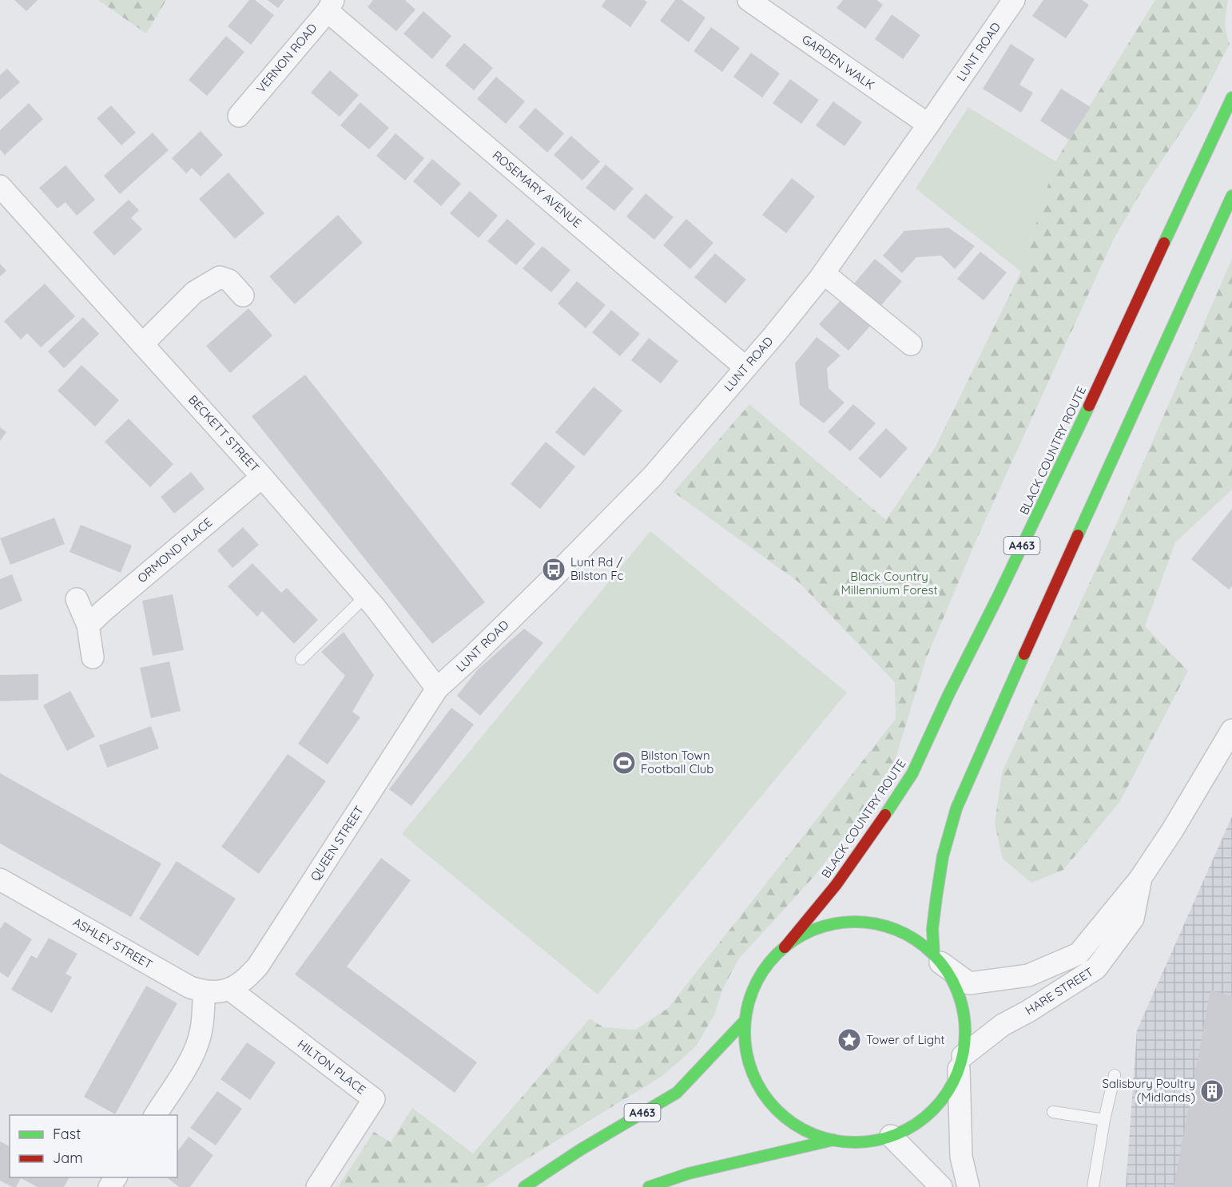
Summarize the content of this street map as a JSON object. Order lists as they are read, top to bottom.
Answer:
{
  "streets": {
    "highway": ["BLACK COUNTRY ROUTE", "A463"],
    "street": [
      "LUNT ROAD",
      "VERNON ROAD",
      "GARDEN WALK",
      "ROSEMARY AVENUE",
      "BECKETT STREET",
      "ORMOND PLACE",
      "QUEEN STREET",
      "ASHLEY STREET",
      "HARE STREET",
      "HILTON PLACE"
    ]
  },
  "crossings": [
    ["LUNT ROAD", "GARDEN WALK"],
    ["LUNT ROAD", "ROSEMARY AVENUE"],
    ["LUNT ROAD", "BECKETT STREET"],
    ["LUNT ROAD", "QUEEN STREET"],
    ["VERNON ROAD", "ROSEMARY AVENUE"],
    ["BECKETT STREET", "ORMOND PLACE"],
    ["BECKETT STREET", "QUEEN STREET"],
    ["QUEEN STREET", "ASHLEY STREET"],
    ["QUEEN STREET", "HILTON PLACE"],
    ["ASHLEY STREET", "HILTON PLACE"]
  ],
  "parks": ["Black Country Millennium Forest"],
  "places": {
    "bus stop": ["Lunt Rd / Bilston Fc"],
    "sports": ["Bilston Town Football Club"],
    "place": ["Tower of Light"],
    "building": ["Salisbury Poultry (Midlands)"]
  },
  "legend": ["Fast", "Jam"]
}
